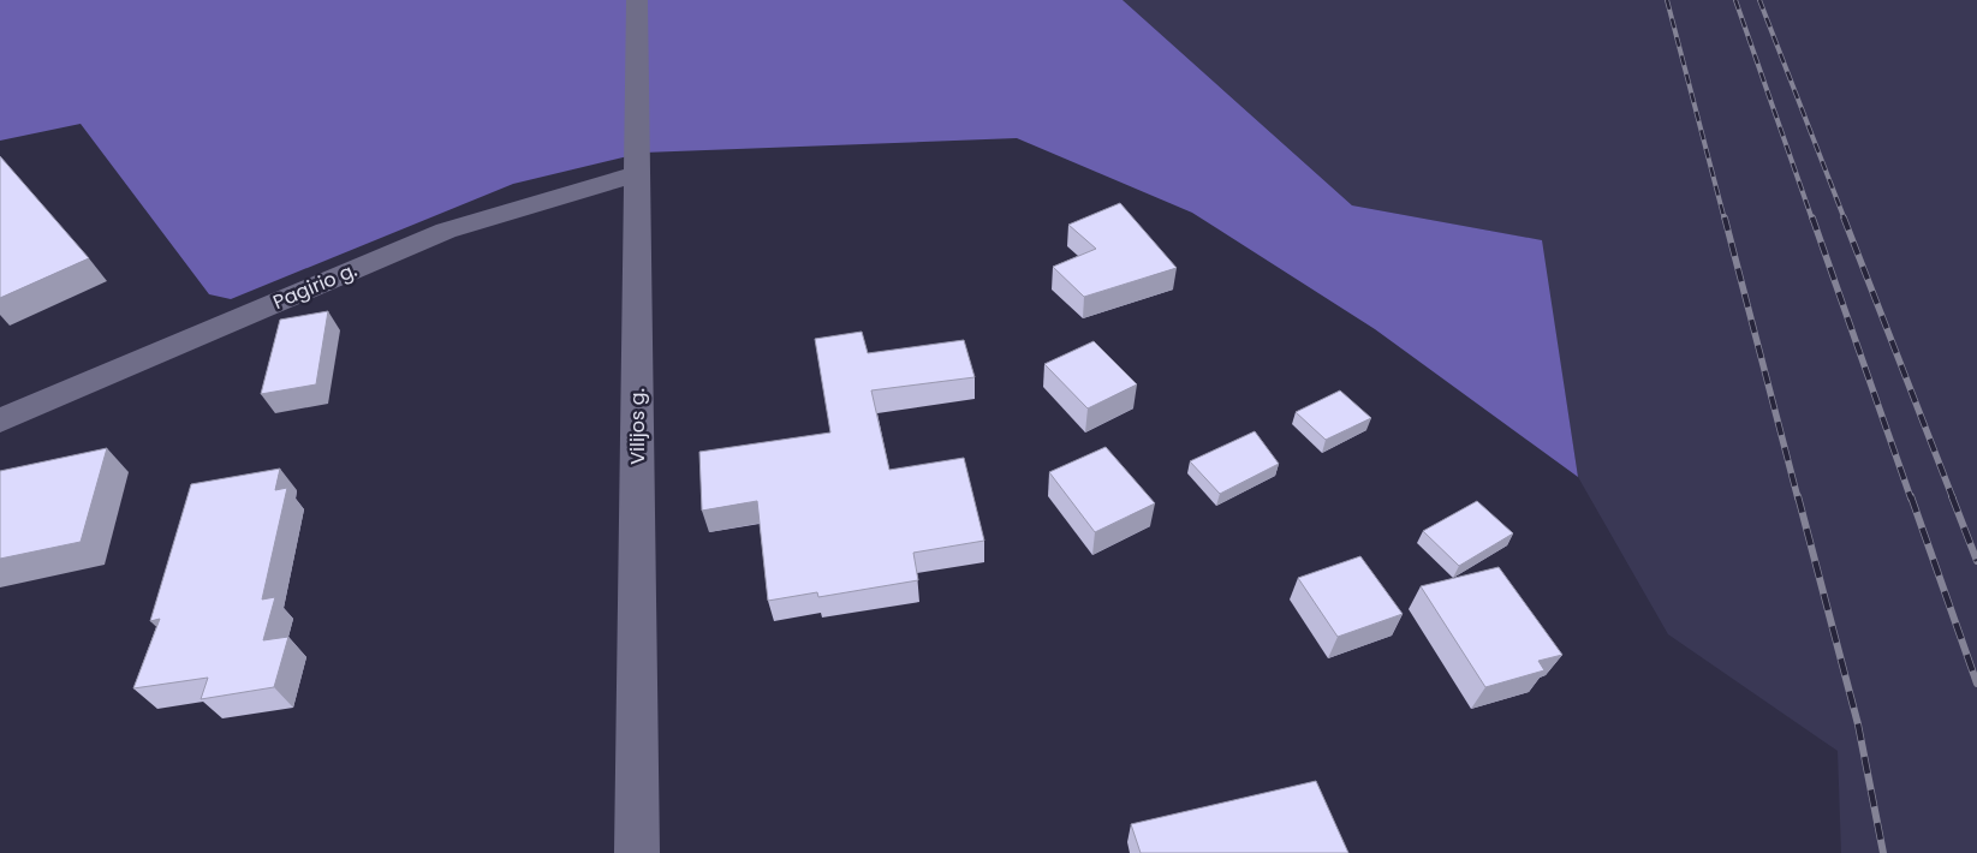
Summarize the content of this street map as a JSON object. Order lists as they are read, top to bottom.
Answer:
{
  "streets": {
    "street": ["Pagirio g.", "Vilijos g."]
  },
  "crossings": [
    ["Pagirio g.", "Vilijos g."]
  ]
}
